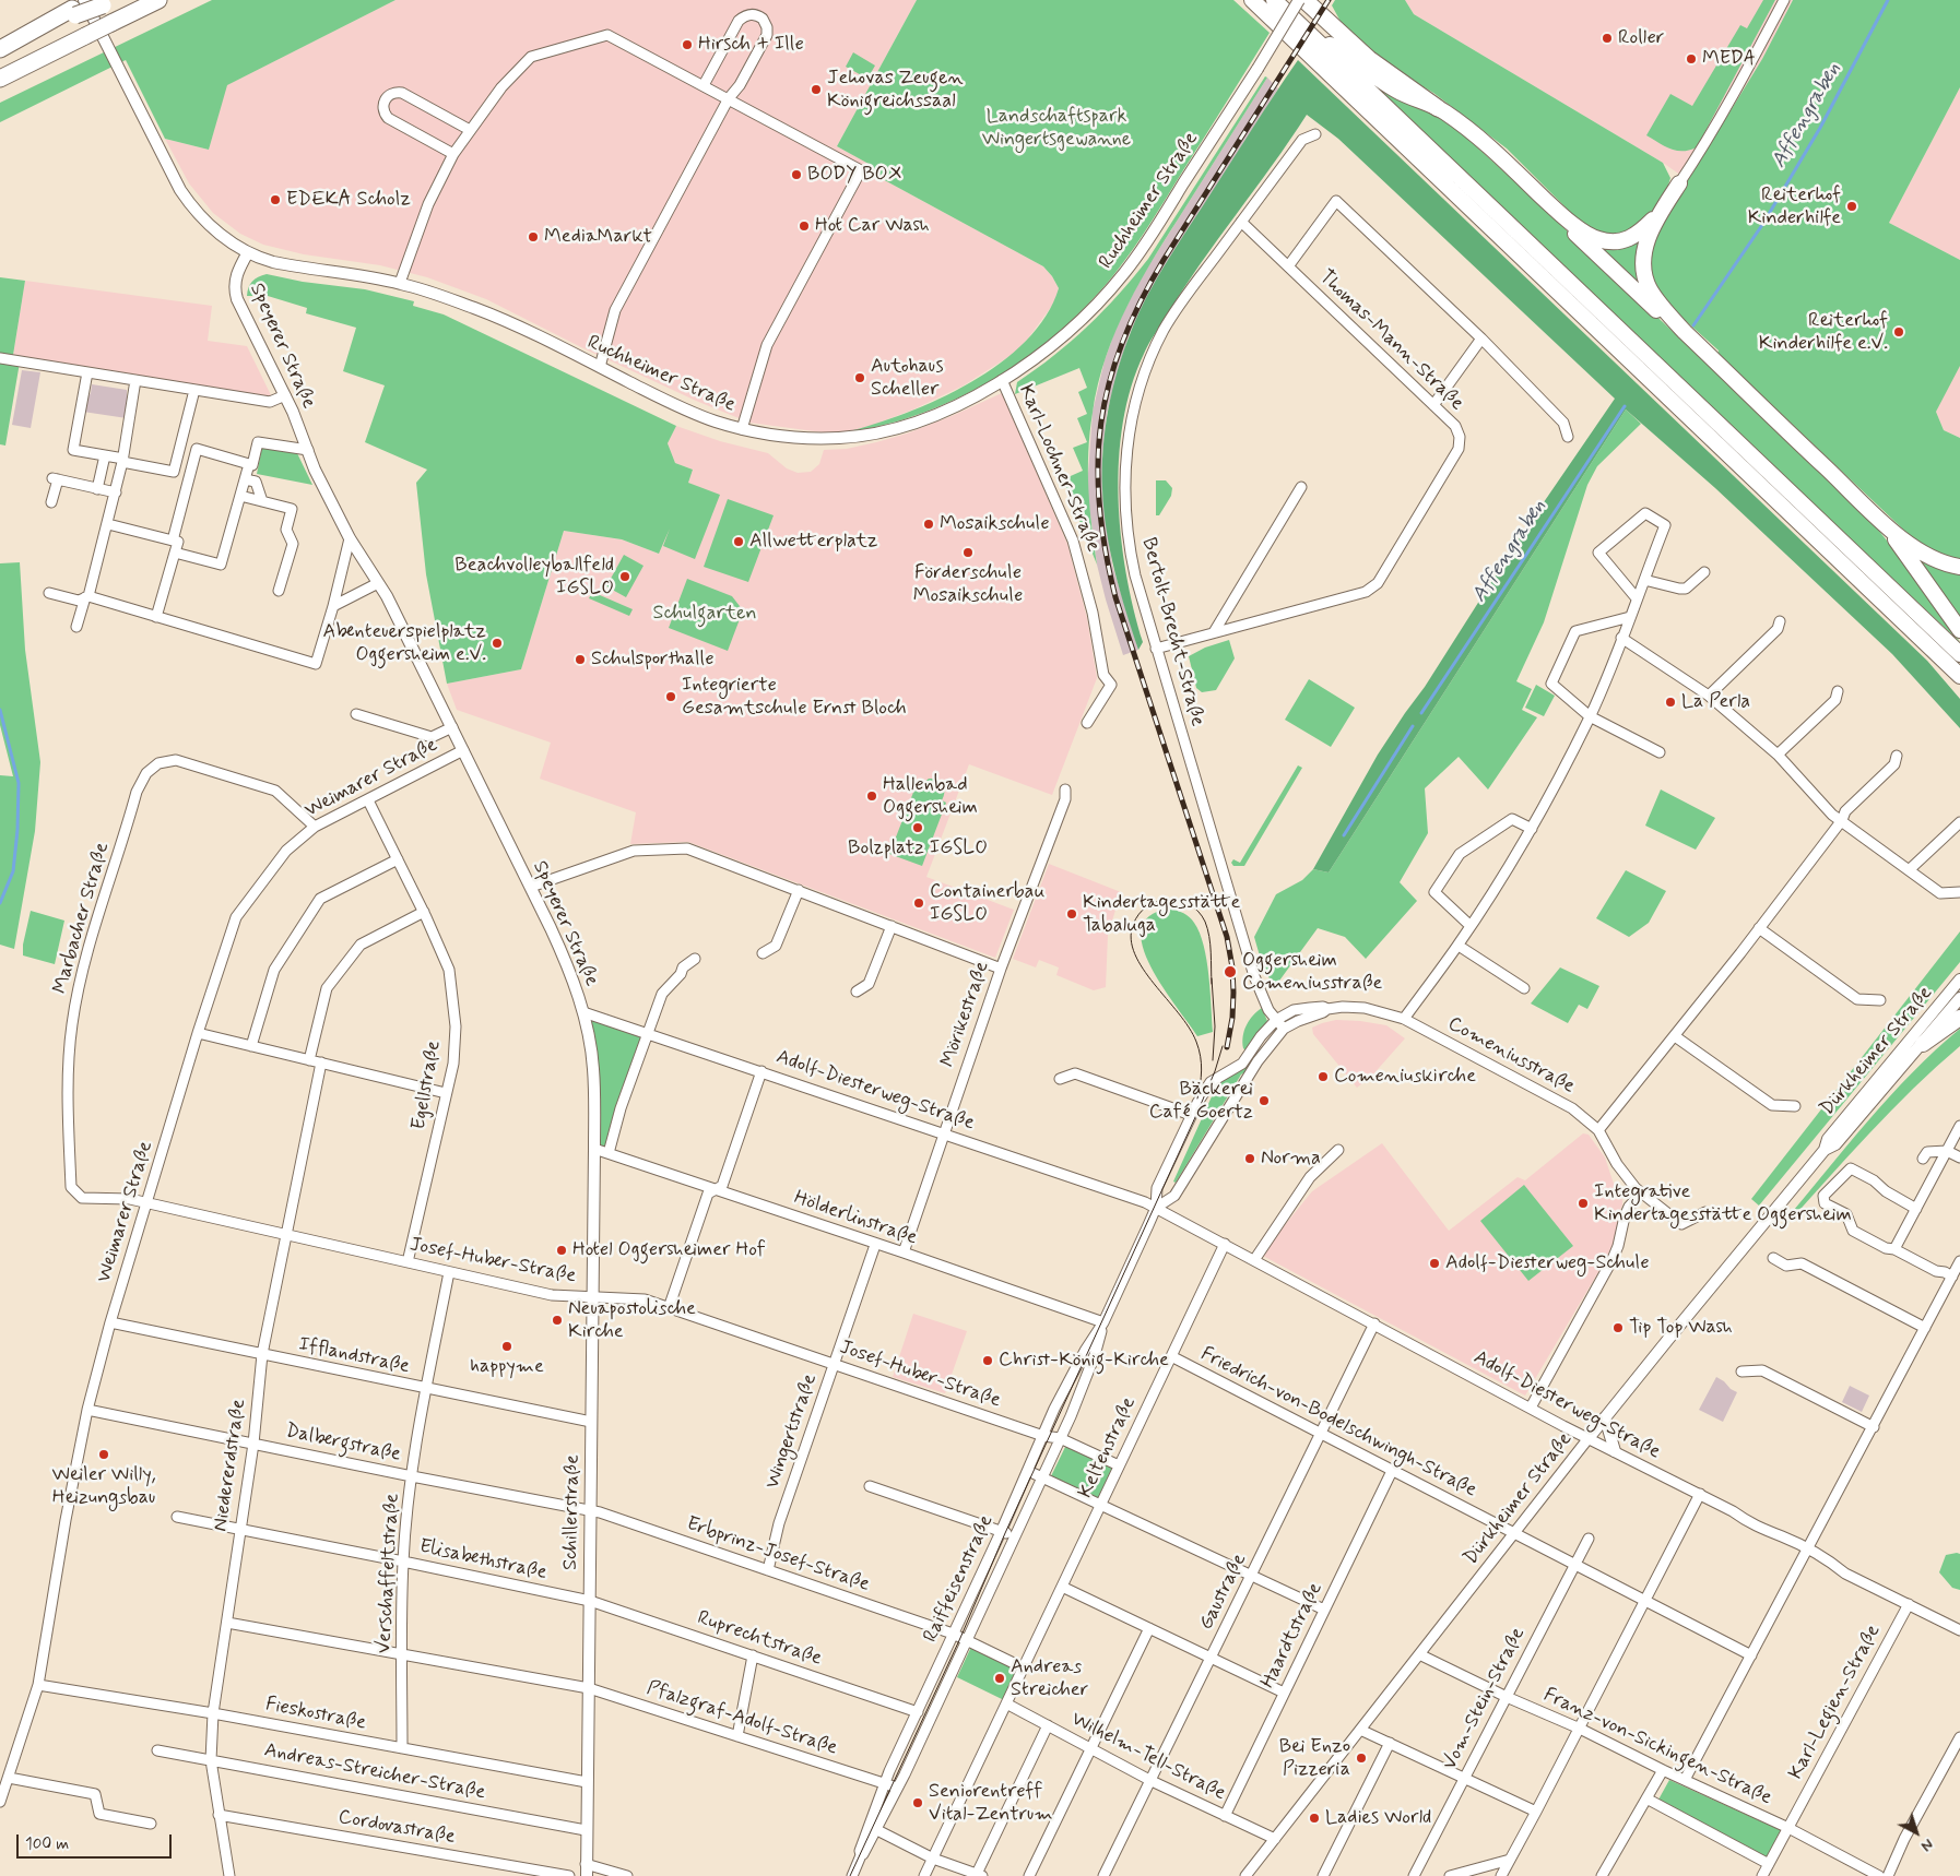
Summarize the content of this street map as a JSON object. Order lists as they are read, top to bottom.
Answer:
{
  "streets": {
    "street": [
      "Ruchheimer Straße",
      "Thomas-Mann-Straße",
      "Speyerer Straße",
      "Karl-Lochner-Straße",
      "Bertolt-Brecht-Straße",
      "Weimarer Straße",
      "Marbacher Straße",
      "Mörikestraße",
      "Dürkheimer Straße",
      "Comeniusstraße",
      "Egellstraße",
      "Adolf-Diesterweg-Straße",
      "Hölderlinstraße",
      "Josef-Huber-Straße",
      "Ifflandstraße",
      "Friedrich-von-Bodelschwingh-Straße",
      "Wingertstraße",
      "Dalbergstraße",
      "Keltenstraße",
      "Niedererdstraße",
      "Schillerstraße",
      "Erbprinz-Josef-Straße",
      "Elisabethstraße",
      "Verschaffeltstraße",
      "Raiffeisenstraße",
      "Gaustraße",
      "Haardtstraße",
      "Ruprechtstraße",
      "Vom-Stein-Straße",
      "Karl-Legien-Straße",
      "Fieskostraße",
      "Pfalzgraf-Adolf-Straße",
      "Franz-von-Sickingen-Straße",
      "Wilhelm-Tell-Straße",
      "Andreas-Streicher-Straße",
      "Cordovastraße"
    ]
  },
  "crossings": [
    ["Ruchheimer Straße", "Speyerer Straße"],
    ["Ruchheimer Straße", "Karl-Lochner-Straße"],
    ["Thomas-Mann-Straße", "Bertolt-Brecht-Straße"],
    ["Speyerer Straße", "Weimarer Straße"],
    ["Speyerer Straße", "Adolf-Diesterweg-Straße"],
    ["Speyerer Straße", "Hölderlinstraße"],
    ["Speyerer Straße", "Schillerstraße"],
    ["Bertolt-Brecht-Straße", "Comeniusstraße"],
    ["Bertolt-Brecht-Straße", "Raiffeisenstraße"],
    ["Weimarer Straße", "Marbacher Straße"],
    ["Weimarer Straße", "Egellstraße"],
    ["Weimarer Straße", "Josef-Huber-Straße"],
    ["Weimarer Straße", "Ifflandstraße"],
    ["Weimarer Straße", "Dalbergstraße"],
    ["Weimarer Straße", "Fieskostraße"],
    ["Marbacher Straße", "Josef-Huber-Straße"],
    ["Mörikestraße", "Adolf-Diesterweg-Straße"],
    ["Mörikestraße", "Hölderlinstraße"],
    ["Dürkheimer Straße", "Adolf-Diesterweg-Straße"],
    ["Dürkheimer Straße", "Friedrich-von-Bodelschwingh-Straße"],
    ["Dürkheimer Straße", "Franz-von-Sickingen-Straße"],
    ["Dürkheimer Straße", "Wilhelm-Tell-Straße"],
    ["Comeniusstraße", "Adolf-Diesterweg-Straße"],
    ["Comeniusstraße", "Raiffeisenstraße"],
    ["Egellstraße", "Josef-Huber-Straße"],
    ["Adolf-Diesterweg-Straße", "Keltenstraße"],
    ["Adolf-Diesterweg-Straße", "Raiffeisenstraße"],
    ["Adolf-Diesterweg-Straße", "Gaustraße"],
    ["Adolf-Diesterweg-Straße", "Karl-Legien-Straße"],
    ["Hölderlinstraße", "Wingertstraße"],
    ["Hölderlinstraße", "Schillerstraße"],
    ["Hölderlinstraße", "Raiffeisenstraße"],
    ["Josef-Huber-Straße", "Wingertstraße"],
    ["Josef-Huber-Straße", "Keltenstraße"],
    ["Josef-Huber-Straße", "Niedererdstraße"],
    ["Josef-Huber-Straße", "Schillerstraße"],
    ["Josef-Huber-Straße", "Verschaffeltstraße"],
    ["Josef-Huber-Straße", "Raiffeisenstraße"],
    ["Ifflandstraße", "Niedererdstraße"],
    ["Ifflandstraße", "Schillerstraße"],
    ["Ifflandstraße", "Verschaffeltstraße"],
    ["Friedrich-von-Bodelschwingh-Straße", "Keltenstraße"],
    ["Friedrich-von-Bodelschwingh-Straße", "Gaustraße"],
    ["Friedrich-von-Bodelschwingh-Straße", "Haardtstraße"],
    ["Friedrich-von-Bodelschwingh-Straße", "Vom-Stein-Straße"],
    ["Wingertstraße", "Erbprinz-Josef-Straße"],
    ["Dalbergstraße", "Niedererdstraße"],
    ["Dalbergstraße", "Schillerstraße"],
    ["Dalbergstraße", "Erbprinz-Josef-Straße"],
    ["Dalbergstraße", "Verschaffeltstraße"],
    ["Keltenstraße", "Wilhelm-Tell-Straße"],
    ["Niedererdstraße", "Elisabethstraße"],
    ["Niedererdstraße", "Fieskostraße"],
    ["Niedererdstraße", "Pfalzgraf-Adolf-Straße"],
    ["Niedererdstraße", "Andreas-Streicher-Straße"],
    ["Niedererdstraße", "Cordovastraße"],
    ["Schillerstraße", "Erbprinz-Josef-Straße"],
    ["Schillerstraße", "Elisabethstraße"],
    ["Schillerstraße", "Ruprechtstraße"],
    ["Schillerstraße", "Fieskostraße"],
    ["Schillerstraße", "Pfalzgraf-Adolf-Straße"],
    ["Schillerstraße", "Andreas-Streicher-Straße"],
    ["Erbprinz-Josef-Straße", "Raiffeisenstraße"],
    ["Elisabethstraße", "Verschaffeltstraße"],
    ["Elisabethstraße", "Ruprechtstraße"],
    ["Verschaffeltstraße", "Fieskostraße"],
    ["Verschaffeltstraße", "Pfalzgraf-Adolf-Straße"],
    ["Raiffeisenstraße", "Ruprechtstraße"],
    ["Raiffeisenstraße", "Pfalzgraf-Adolf-Straße"],
    ["Gaustraße", "Wilhelm-Tell-Straße"],
    ["Haardtstraße", "Wilhelm-Tell-Straße"],
    ["Vom-Stein-Straße", "Franz-von-Sickingen-Straße"],
    ["Karl-Legien-Straße", "Franz-von-Sickingen-Straße"]
  ],
  "water": ["Affengraben"],
  "parks": ["Landschaftspark Wingertsgewanne", "Schulgarten"],
  "places": [
    "Roller",
    "Hirsch + Ille",
    "MEDA",
    "Jehovas Zeugen Königreichssaal",
    "BODY BOX",
    "EDEKA Scholz",
    "Reiterhof Kinderhilfe",
    "Hot Car Wash",
    "MediaMarkt",
    "Reiterhof Kinderhilfe e.V.",
    "Autohaus Scheller",
    "Mosaikschule",
    "Allwetterplatz",
    "Förderschule Mosaikschule",
    "Beachvolleyballfeld IGSLO",
    "Abenteuerspielplatz Oggersheim e.V.",
    "Schulsporthalle",
    "Integrierte Gesamtschule Ernst Bloch",
    "La Perla",
    "Hallenbad Oggersheim",
    "Bolzplatz IGSLO",
    "Containerbau IGSLO",
    "Kindertagesstätte Tabaluga",
    "Oggersheim Comeniusstraße",
    "Comeniuskirche",
    "Bäckerei Café Goertz",
    "Norma",
    "Integrative Kindertagesstätte Oggersheim",
    "Hotel Oggersheimer Hof",
    "Adolf-Diesterweg-Schule",
    "Neuapostolische Kirche",
    "Tip Top Wash",
    "happyme",
    "Christ-König-Kirche",
    "Weiler Willy, Heizungsbau",
    "Andreas Streicher",
    "Bei Enzo Pizzeria",
    "Seniorentreff Vital-Zentrum",
    "Ladies World"
  ],
  "scale_bar": "100 m",
  "north": "bottom right"
}
